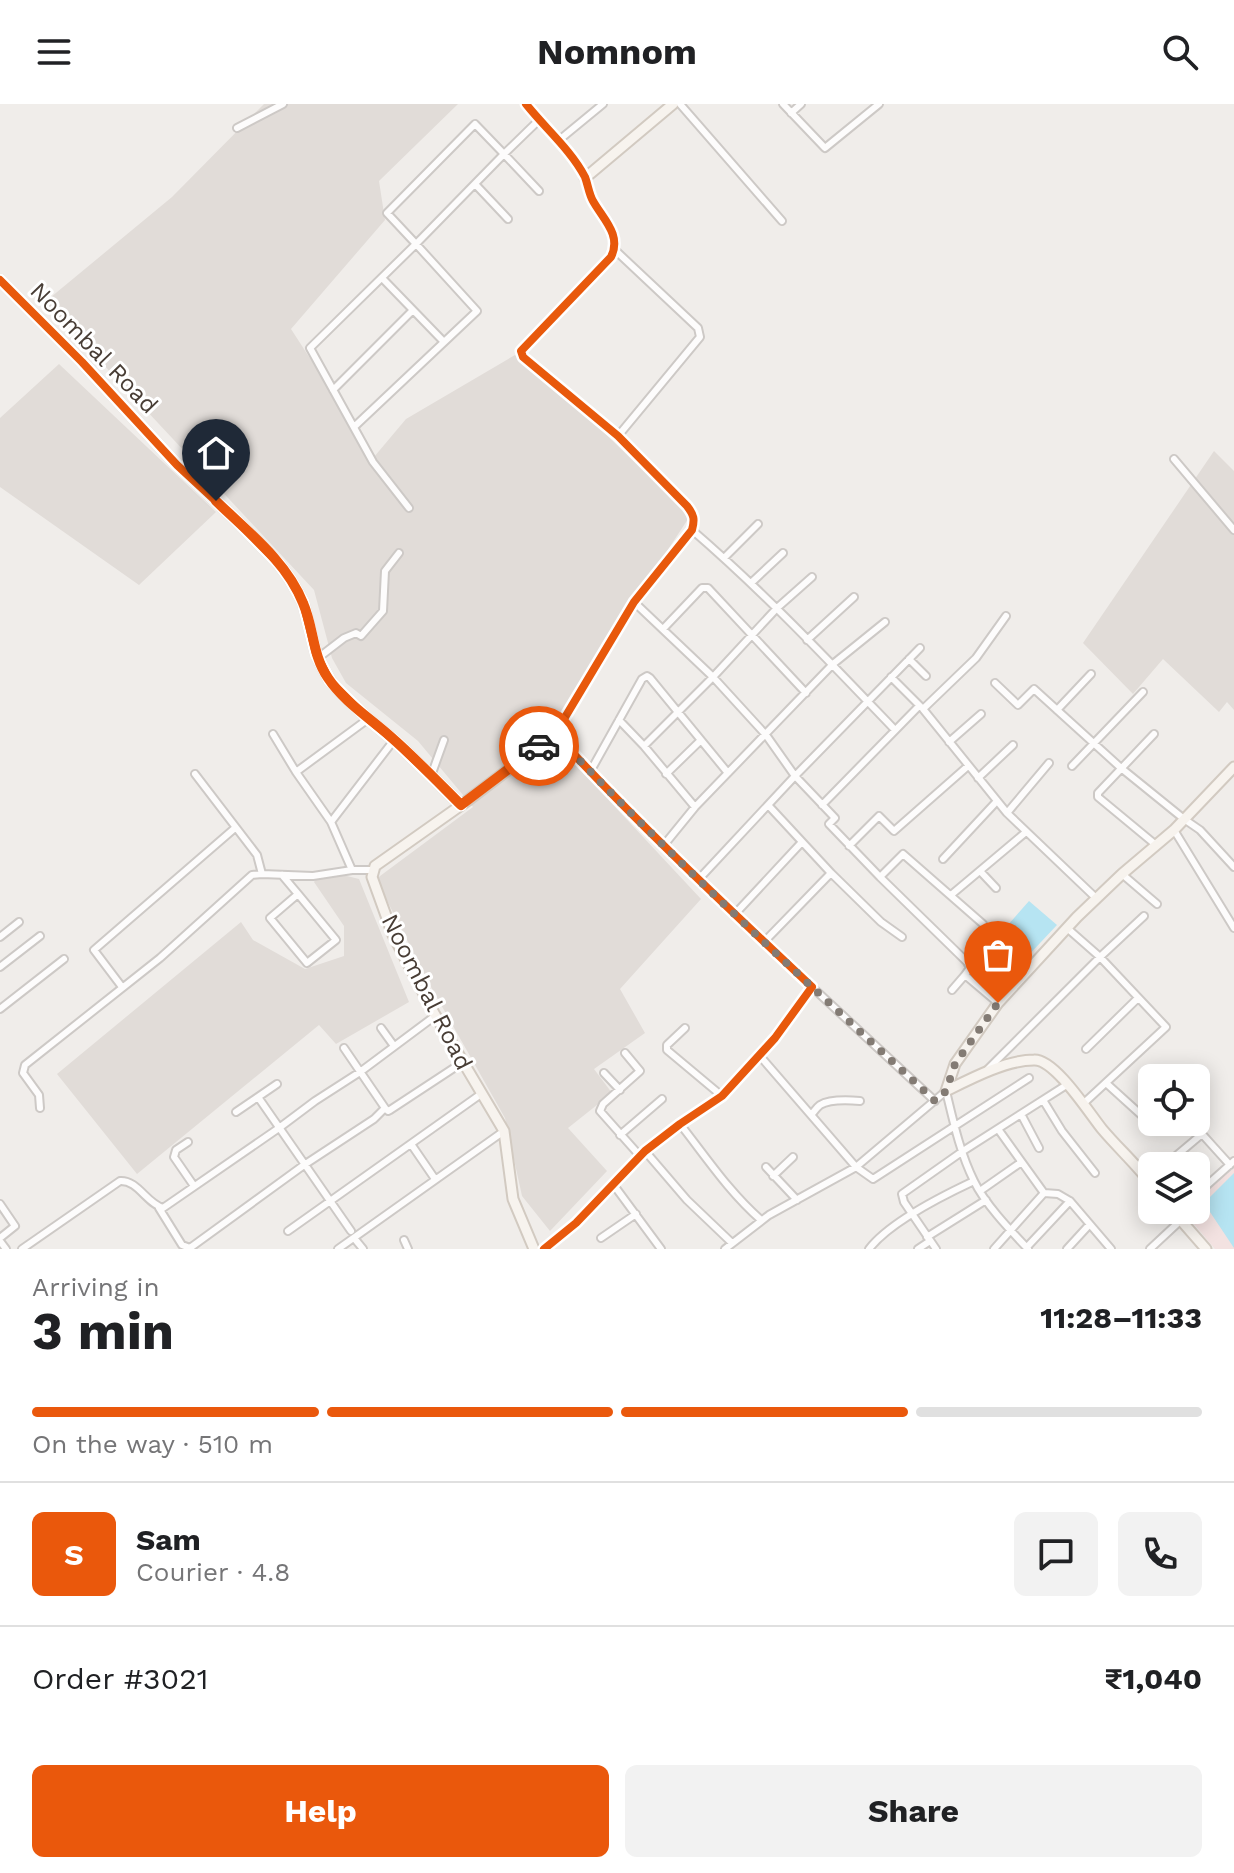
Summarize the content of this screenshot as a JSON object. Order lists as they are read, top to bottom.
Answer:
{
  "streets": {
    "street": ["Noombal Road"]
  },
  "page": {
    "header": "Nomnom",
    "heading": ["3 min", "Arriving in", "11:28–11:33"],
    "panel": [
      "Sam",
      "Courier · 4.8",
      "Order #3021",
      "₹1,040"
    ],
    "bar": "On the way · 510 m",
    "round": "S",
    "buttons": ["Help", "Share"]
  }
}
